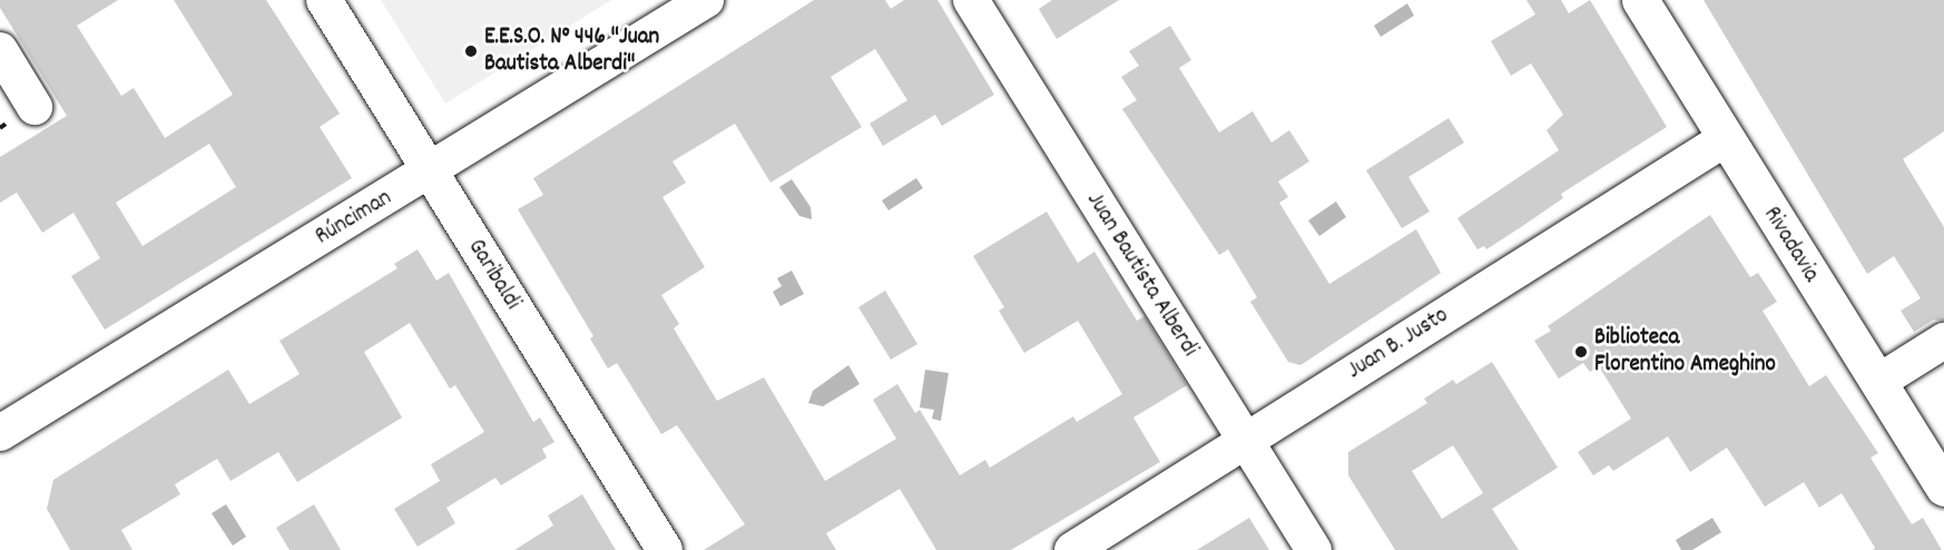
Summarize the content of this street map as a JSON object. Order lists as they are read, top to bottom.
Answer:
{
  "streets": {
    "street": [
      "Rúnciman",
      "Rivadavia",
      "Garibaldi",
      "Juan Bautista Alberdi",
      "Juan B. Justo"
    ]
  },
  "crossings": [
    ["Rúnciman", "Garibaldi"],
    ["Rivadavia", "Juan B. Justo"],
    ["Juan Bautista Alberdi", "Juan B. Justo"]
  ],
  "places": ["E.E.S.O. N° 446 \"Juan Bautista Alberdi\"", "Biblioteca Florentino Ameghino"]
}
